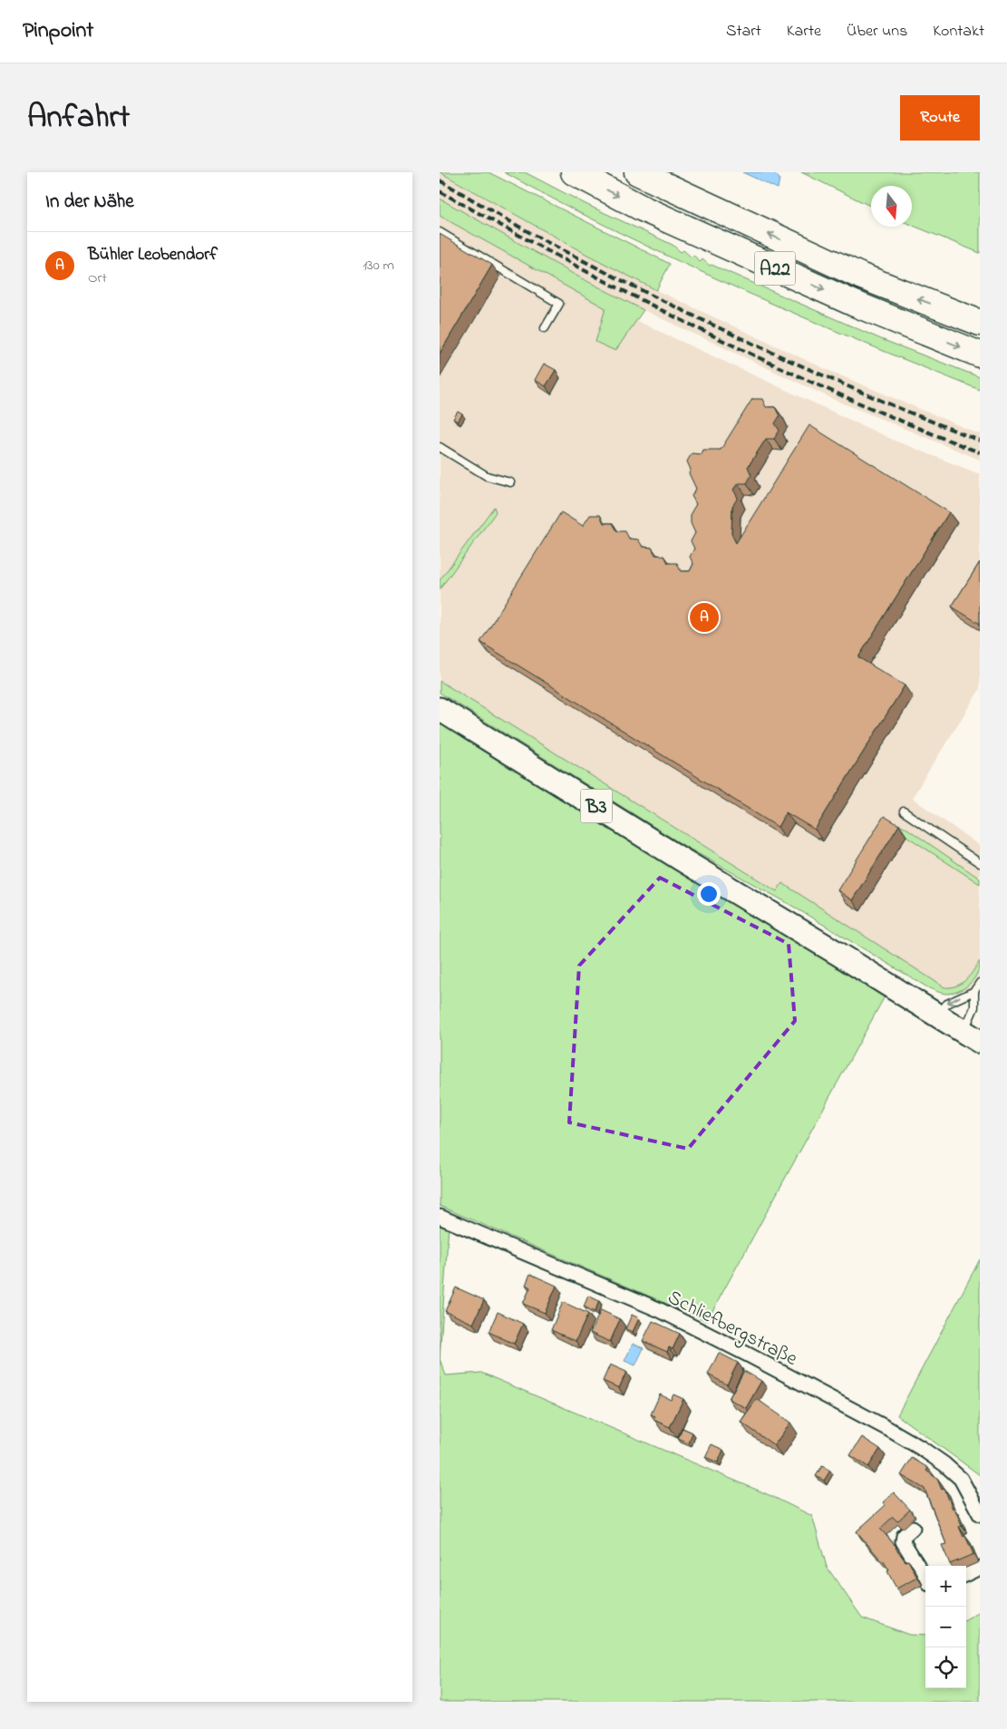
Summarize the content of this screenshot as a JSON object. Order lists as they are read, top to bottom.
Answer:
{
  "streets": {
    "highway": ["A22"],
    "main road": ["B3"],
    "street": ["Schliefbergstraße"]
  },
  "north": "bottom",
  "page": {
    "header": "Pinpoint",
    "nav": [
      "Start",
      "Karte",
      "Über uns",
      "Kontakt"
    ],
    "title": "Anfahrt",
    "buttons": "Route",
    "heading": "In der Nähe",
    "list": [
      {
        "mark": "A",
        "name": "Bühler Leobendorf",
        "note": "Ort",
        "value": "130 m"
      }
    ],
    "pins": "A",
    "map_buttons": ["+", "−"]
  }
}
